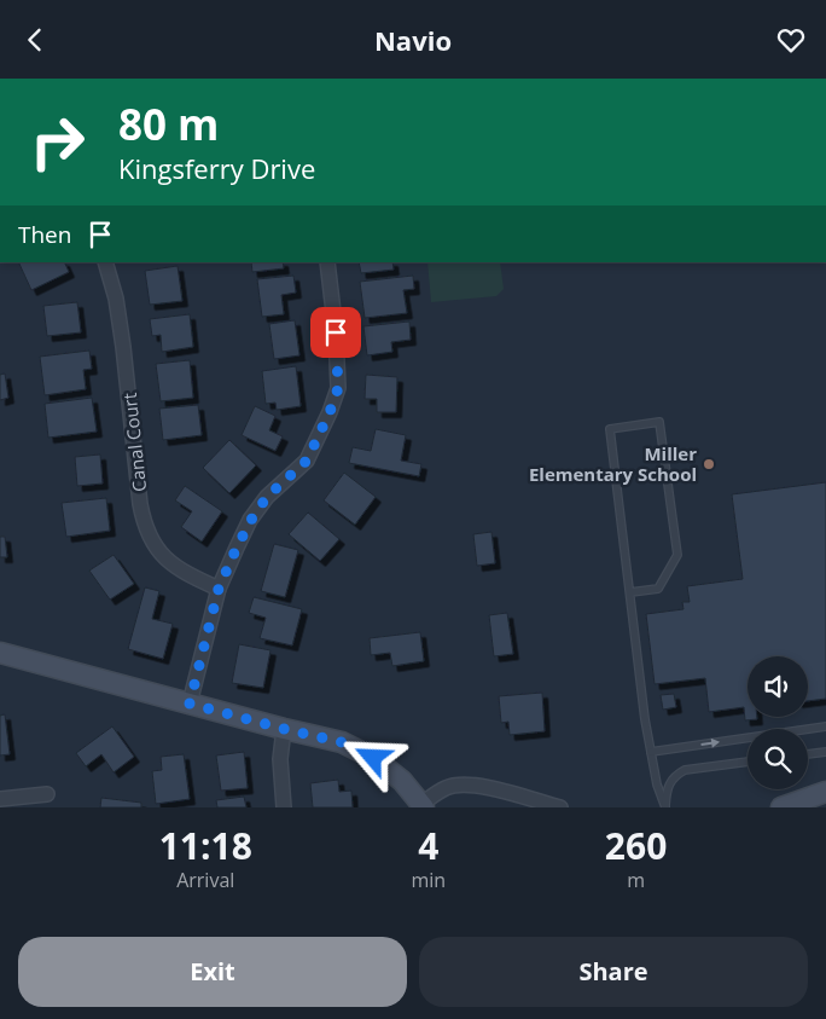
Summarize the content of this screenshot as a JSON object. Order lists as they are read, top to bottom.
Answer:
{
  "streets": {
    "street": ["Canal Court"]
  },
  "places": ["Miller Elementary School"],
  "page": {
    "header": "Navio",
    "turn": ["80 m", "Kingsferry Drive"],
    "then": "Then",
    "eta": [
      "11:18",
      "Arrival",
      "4",
      "min",
      "260",
      "m"
    ],
    "buttons": ["Exit", "Share"]
  }
}
